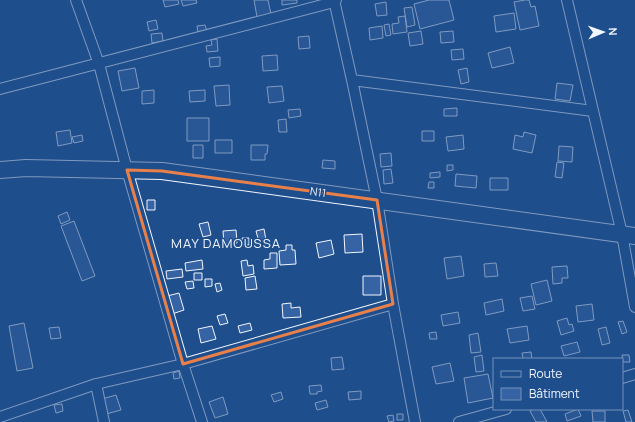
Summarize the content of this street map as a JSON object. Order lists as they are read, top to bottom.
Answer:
{
  "streets": {
    "main road": ["N11"]
  },
  "districts": ["MAY DAMOUSSA"],
  "legend": ["Route", "Bâtiment"],
  "north": "right"
}
